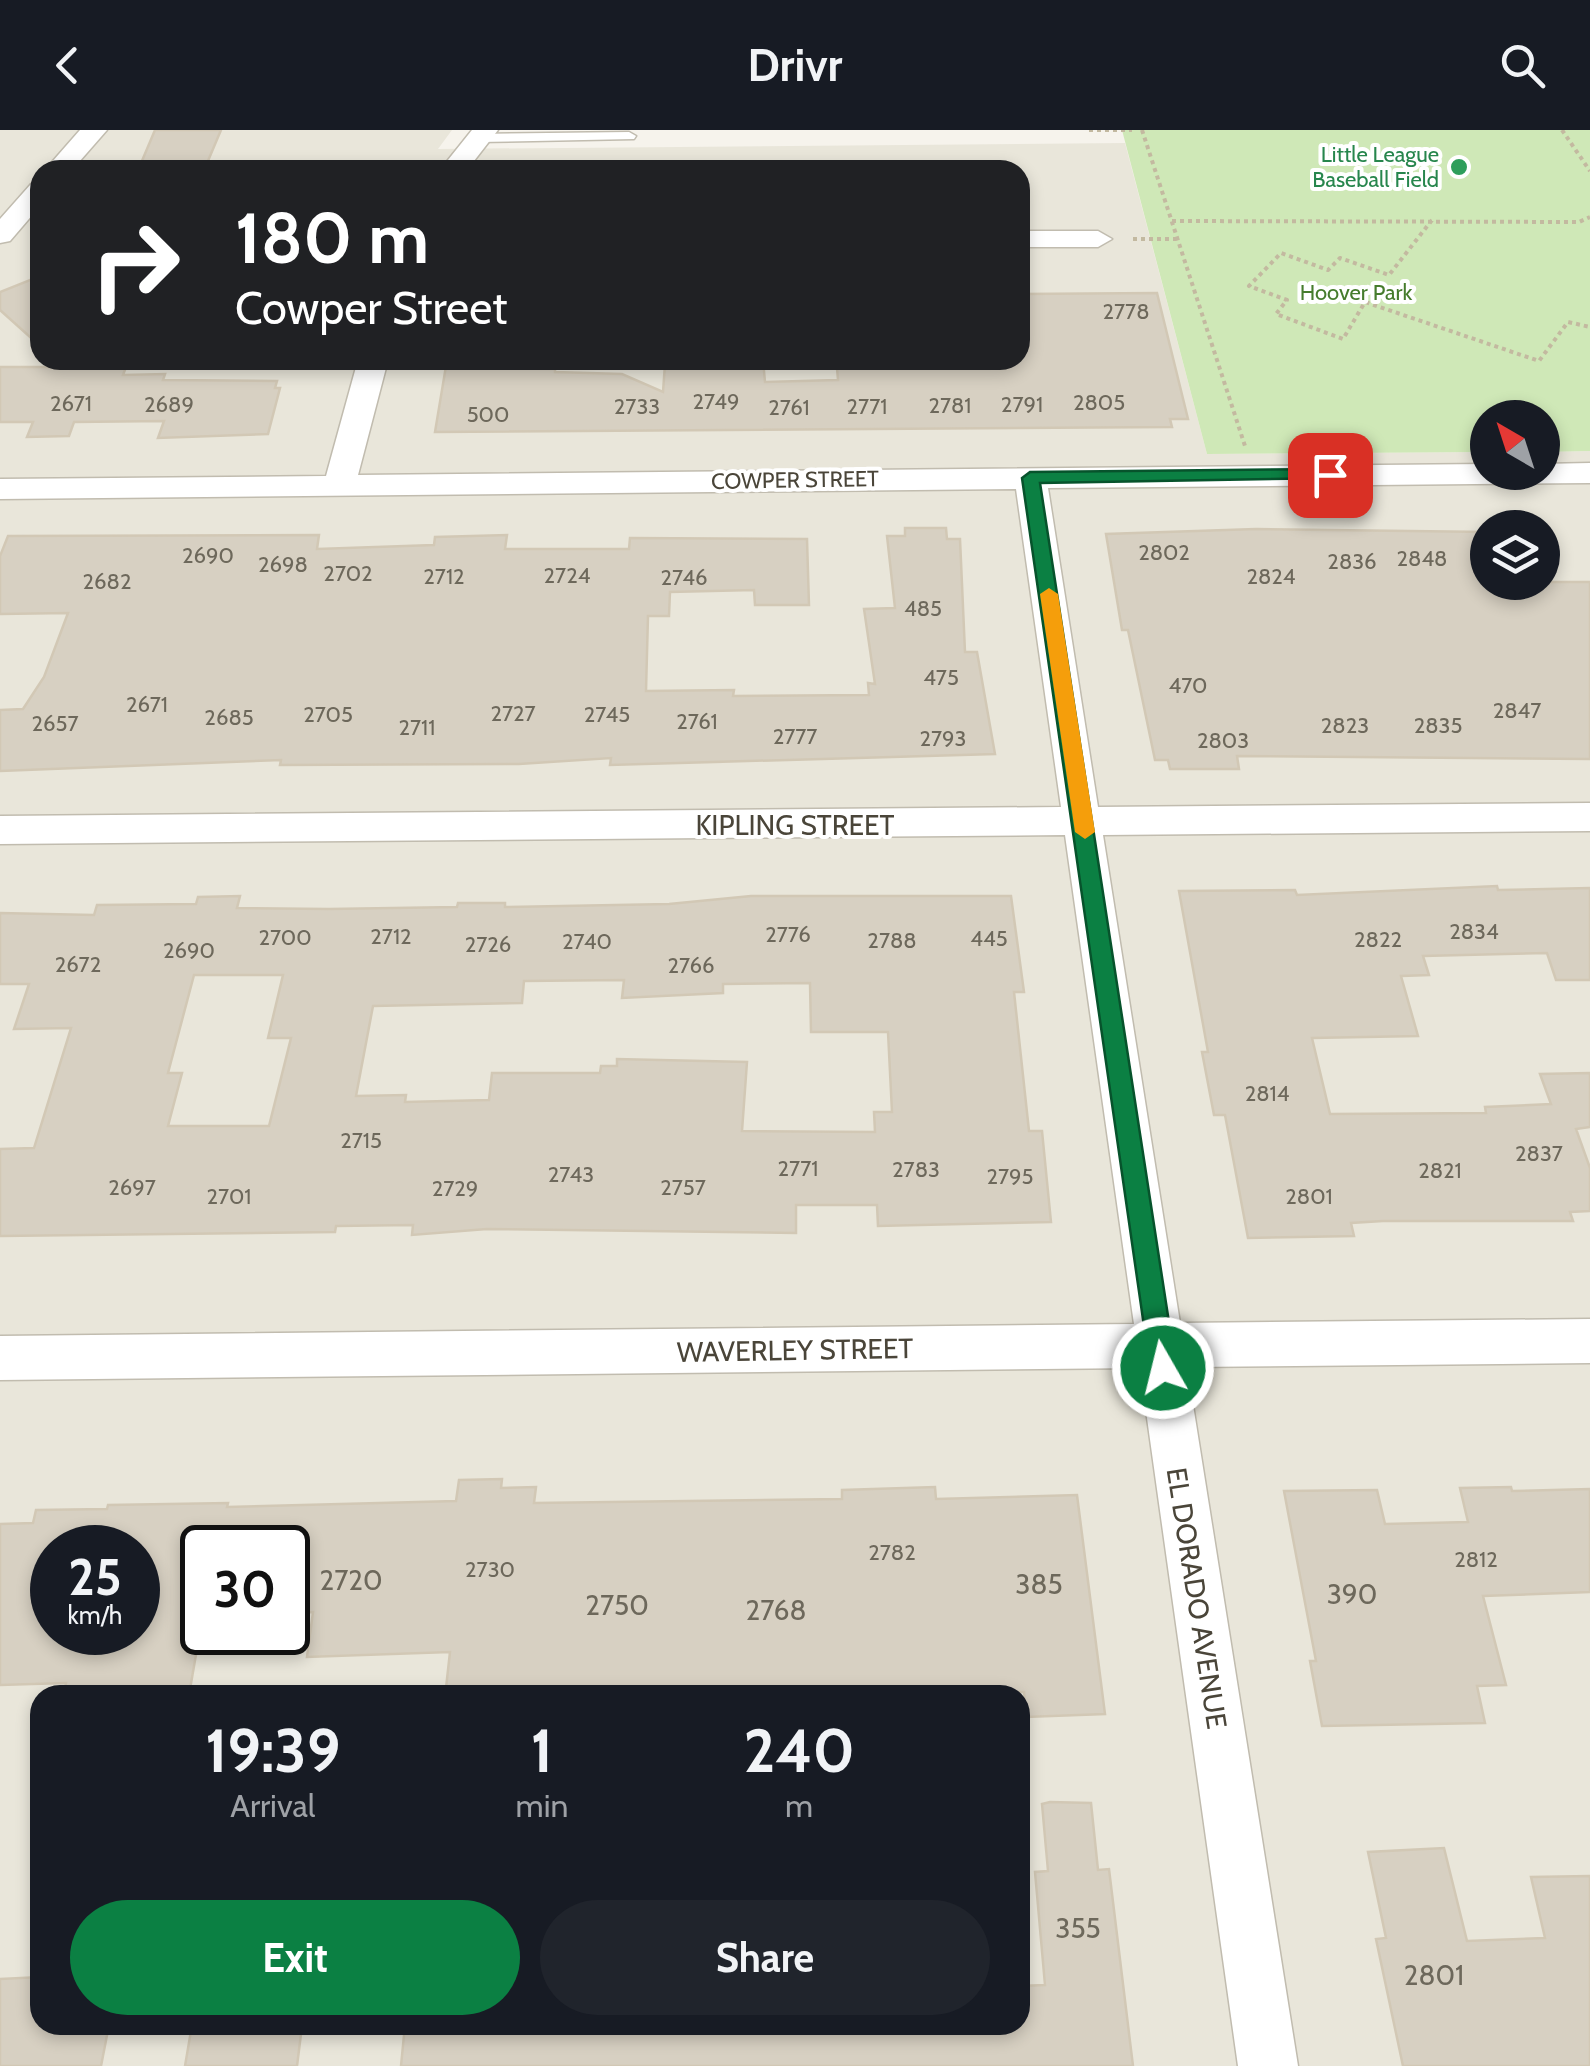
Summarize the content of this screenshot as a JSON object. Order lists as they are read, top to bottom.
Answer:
{
  "streets": {
    "street": [
      "COWPER STREET",
      "KIPLING STREET",
      "WAVERLEY STREET",
      "EL DORADO AVENUE"
    ]
  },
  "crossings": [
    ["COWPER STREET", "EL DORADO AVENUE"],
    ["KIPLING STREET", "EL DORADO AVENUE"],
    ["WAVERLEY STREET", "EL DORADO AVENUE"]
  ],
  "parks": ["Hoover Park"],
  "places": ["Little League Baseball Field"],
  "house_numbers": [
    "2778",
    "2749",
    "2805",
    "2671",
    "2689",
    "2791",
    "2781",
    "2733",
    "2771",
    "2761",
    "500",
    "2802",
    "2690",
    "2848",
    "2836",
    "2698",
    "2702",
    "2724",
    "2712",
    "2824",
    "2746",
    "2682",
    "485",
    "475",
    "470",
    "2671",
    "2847",
    "2727",
    "2705",
    "2745",
    "2685",
    "2761",
    "2657",
    "2823",
    "2835",
    "2711",
    "2777",
    "2793",
    "2803",
    "2834",
    "2776",
    "2712",
    "2700",
    "445",
    "2822",
    "2788",
    "2740",
    "2726",
    "2690",
    "2672",
    "2766",
    "2814",
    "2715",
    "2837",
    "2771",
    "2783",
    "2821",
    "2743",
    "2795",
    "2697",
    "2757",
    "2729",
    "2701",
    "2801",
    "2782",
    "2812",
    "2730",
    "2720",
    "385",
    "390",
    "2750",
    "2768",
    "355",
    "2801"
  ],
  "north": "top left",
  "page": {
    "header": "Drivr",
    "turn": ["180 m", "Cowper Street"],
    "speed": "25 km/h",
    "limit": "30",
    "eta": [
      "19:39",
      "Arrival",
      "1",
      "min",
      "240",
      "m"
    ],
    "buttons": ["Exit", "Share"]
  }
}
